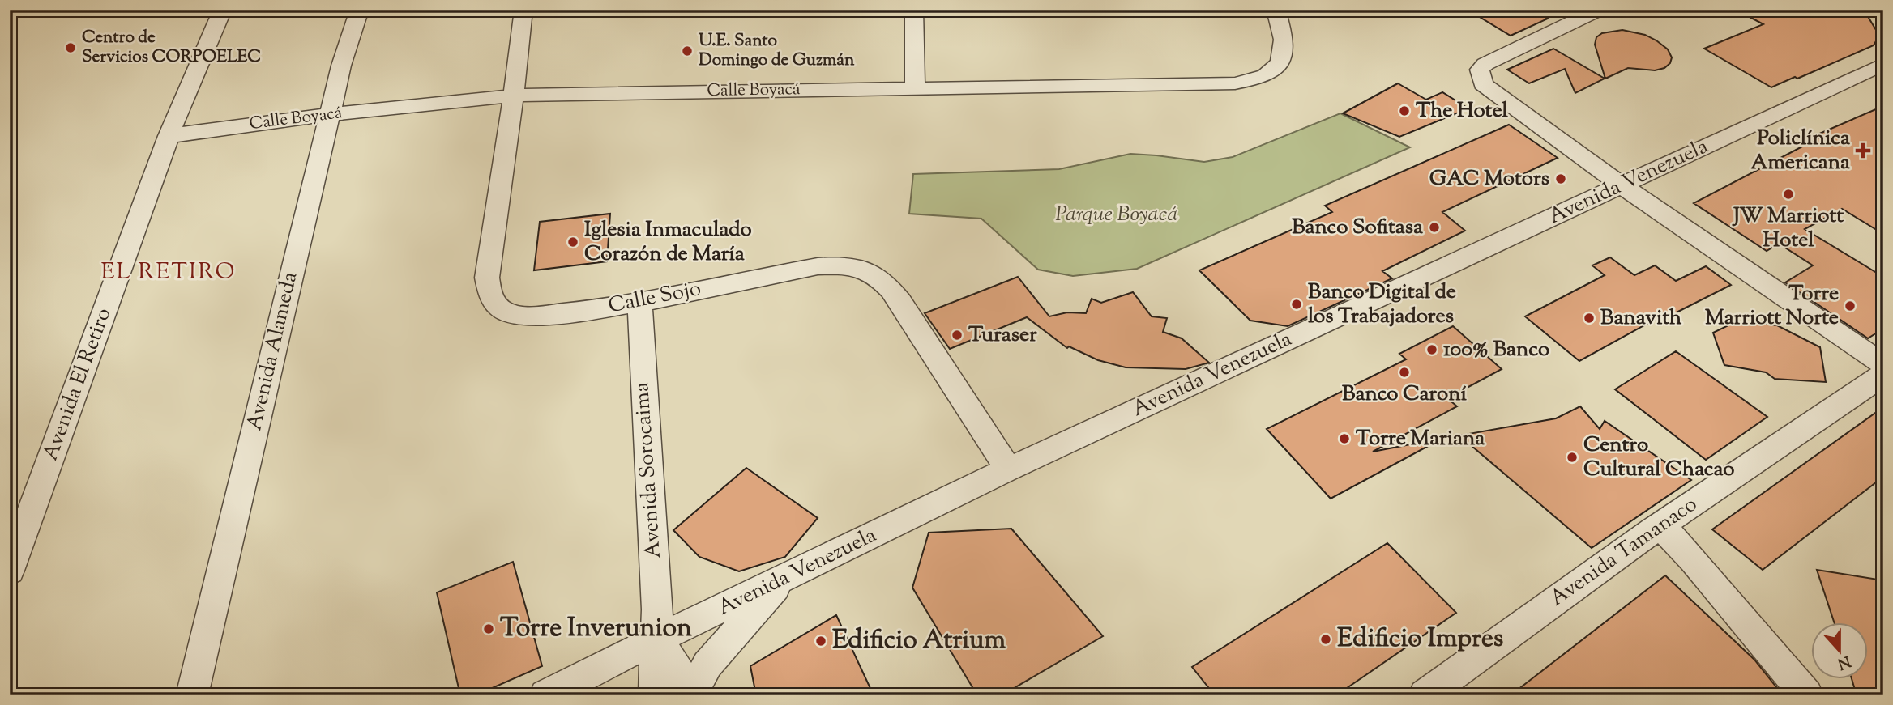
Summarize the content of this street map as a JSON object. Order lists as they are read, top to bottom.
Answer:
{
  "streets": {
    "street": [
      "Calle Boyacá",
      "Avenida Venezuela",
      "Calle Sojo",
      "Avenida Alameda",
      "Avenida El Retiro",
      "Avenida Sorocaima",
      "Avenida Tamanaco"
    ]
  },
  "crossings": [
    ["Calle Boyacá", "Calle Sojo"],
    ["Calle Boyacá", "Avenida Alameda"],
    ["Calle Boyacá", "Avenida El Retiro"],
    ["Avenida Venezuela", "Calle Sojo"],
    ["Avenida Venezuela", "Avenida Sorocaima"],
    ["Calle Sojo", "Avenida Sorocaima"]
  ],
  "districts": ["EL RETIRO"],
  "parks": ["Parque Boyacá"],
  "places": {
    "other": [
      "Centro de Servicios CORPOELEC",
      "U.E. Santo Domingo de Guzmán",
      "The Hotel",
      "GAC Motors",
      "JW Marriott Hotel",
      "Banco Sofitasa",
      "Iglesia Inmaculado Corazón de María",
      "Banco Digital de los Trabajadores",
      "Torre Marriott Norte",
      "Banavith",
      "Turaser",
      "100% Banco",
      "Banco Caroní",
      "Torre Mariana",
      "Centro Cultural Chacao",
      "Torre Inverunion",
      "Edificio Impres",
      "Edificio Atrium"
    ],
    "health": ["Policlínica Americana"]
  },
  "north": "bottom"
}
